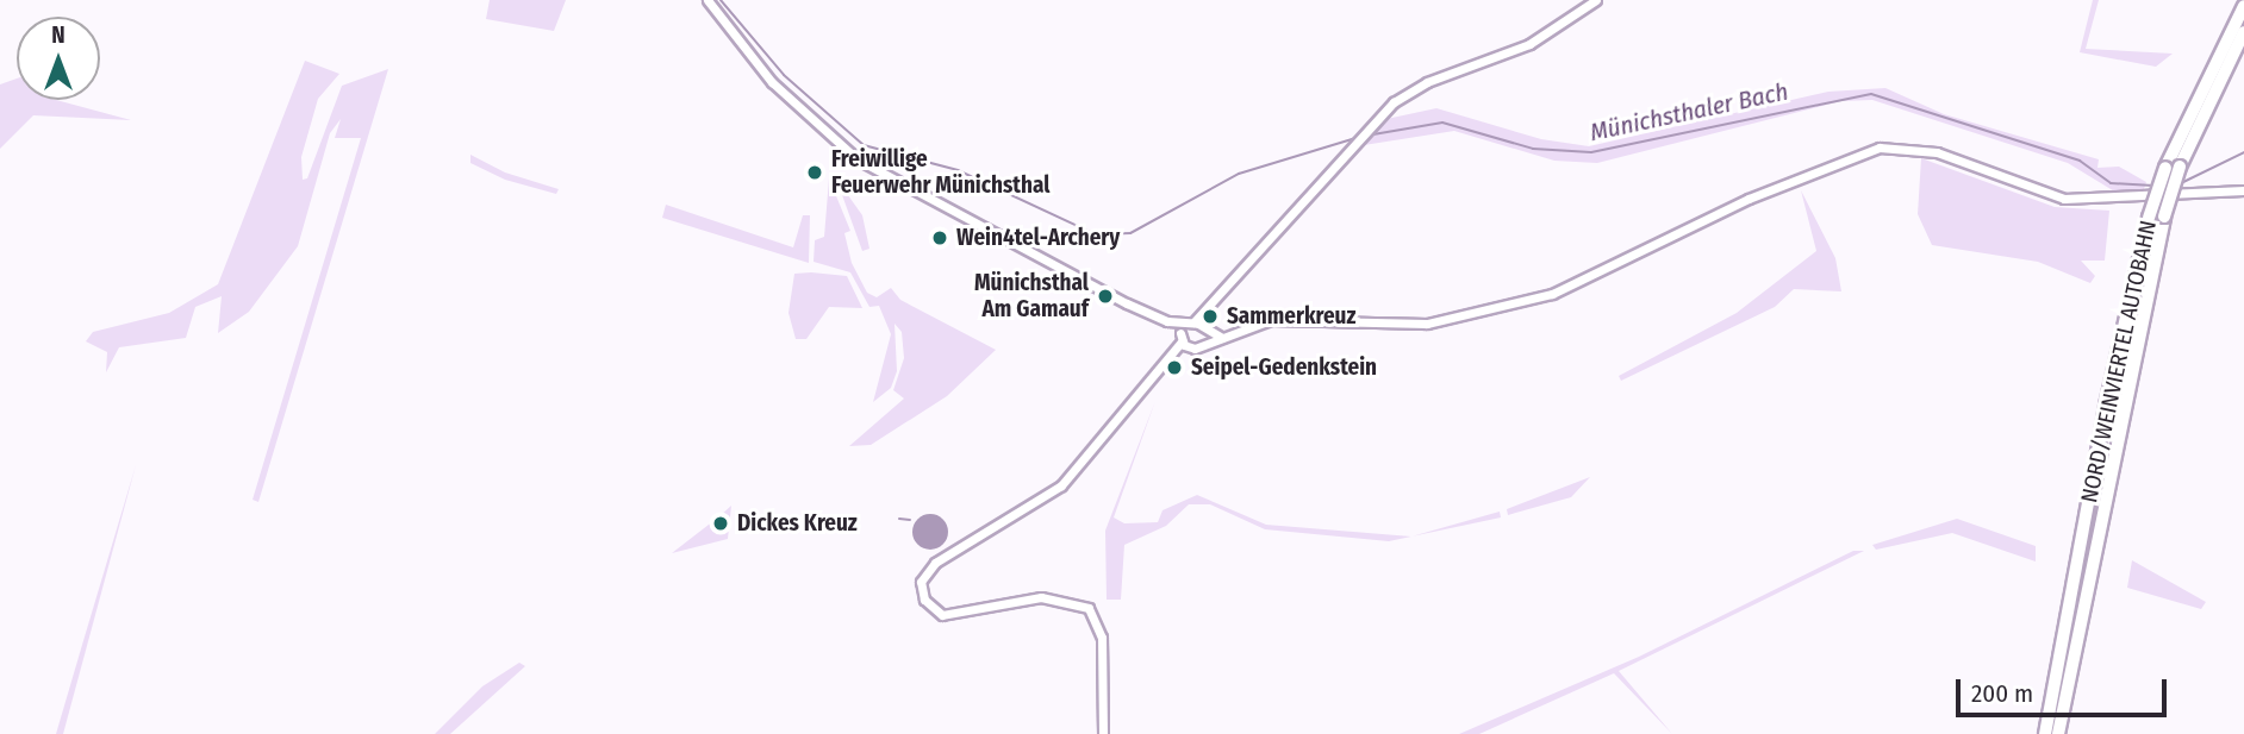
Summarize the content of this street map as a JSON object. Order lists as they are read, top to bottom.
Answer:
{
  "streets": {
    "highway": ["NORD/WEINVIERTEL AUTOBAHN"]
  },
  "water": ["Münichsthaler Bach"],
  "places": [
    "Freiwillige Feuerwehr Münichsthal",
    "Wein4tel-Archery",
    "Münichsthal Am Gamauf",
    "Sammerkreuz",
    "Seipel-Gedenkstein",
    "Dickes Kreuz"
  ],
  "scale_bar": "200 m",
  "north": "top"
}
